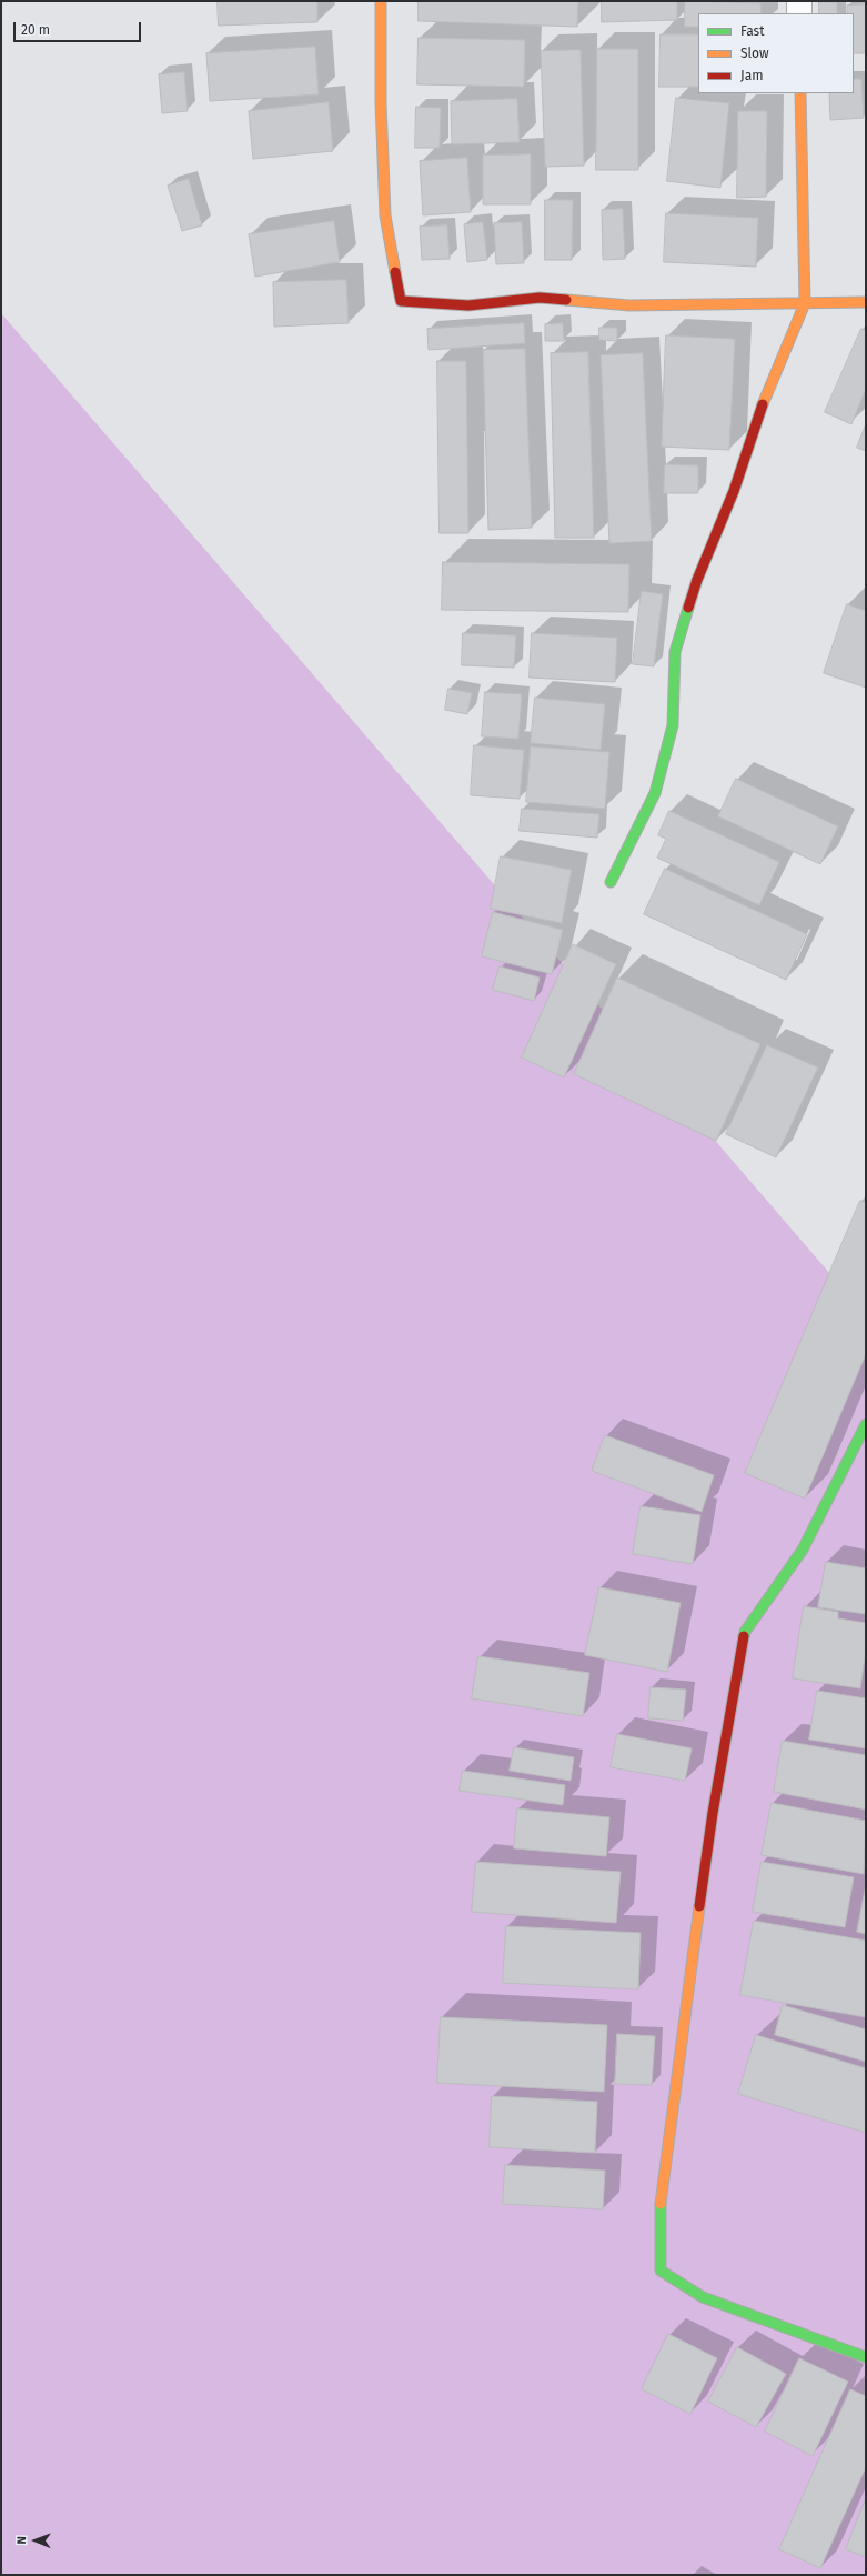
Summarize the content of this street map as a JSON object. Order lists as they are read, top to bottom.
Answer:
{
  "legend": ["Fast", "Slow", "Jam"],
  "scale_bar": "20 m",
  "north": "left"
}
